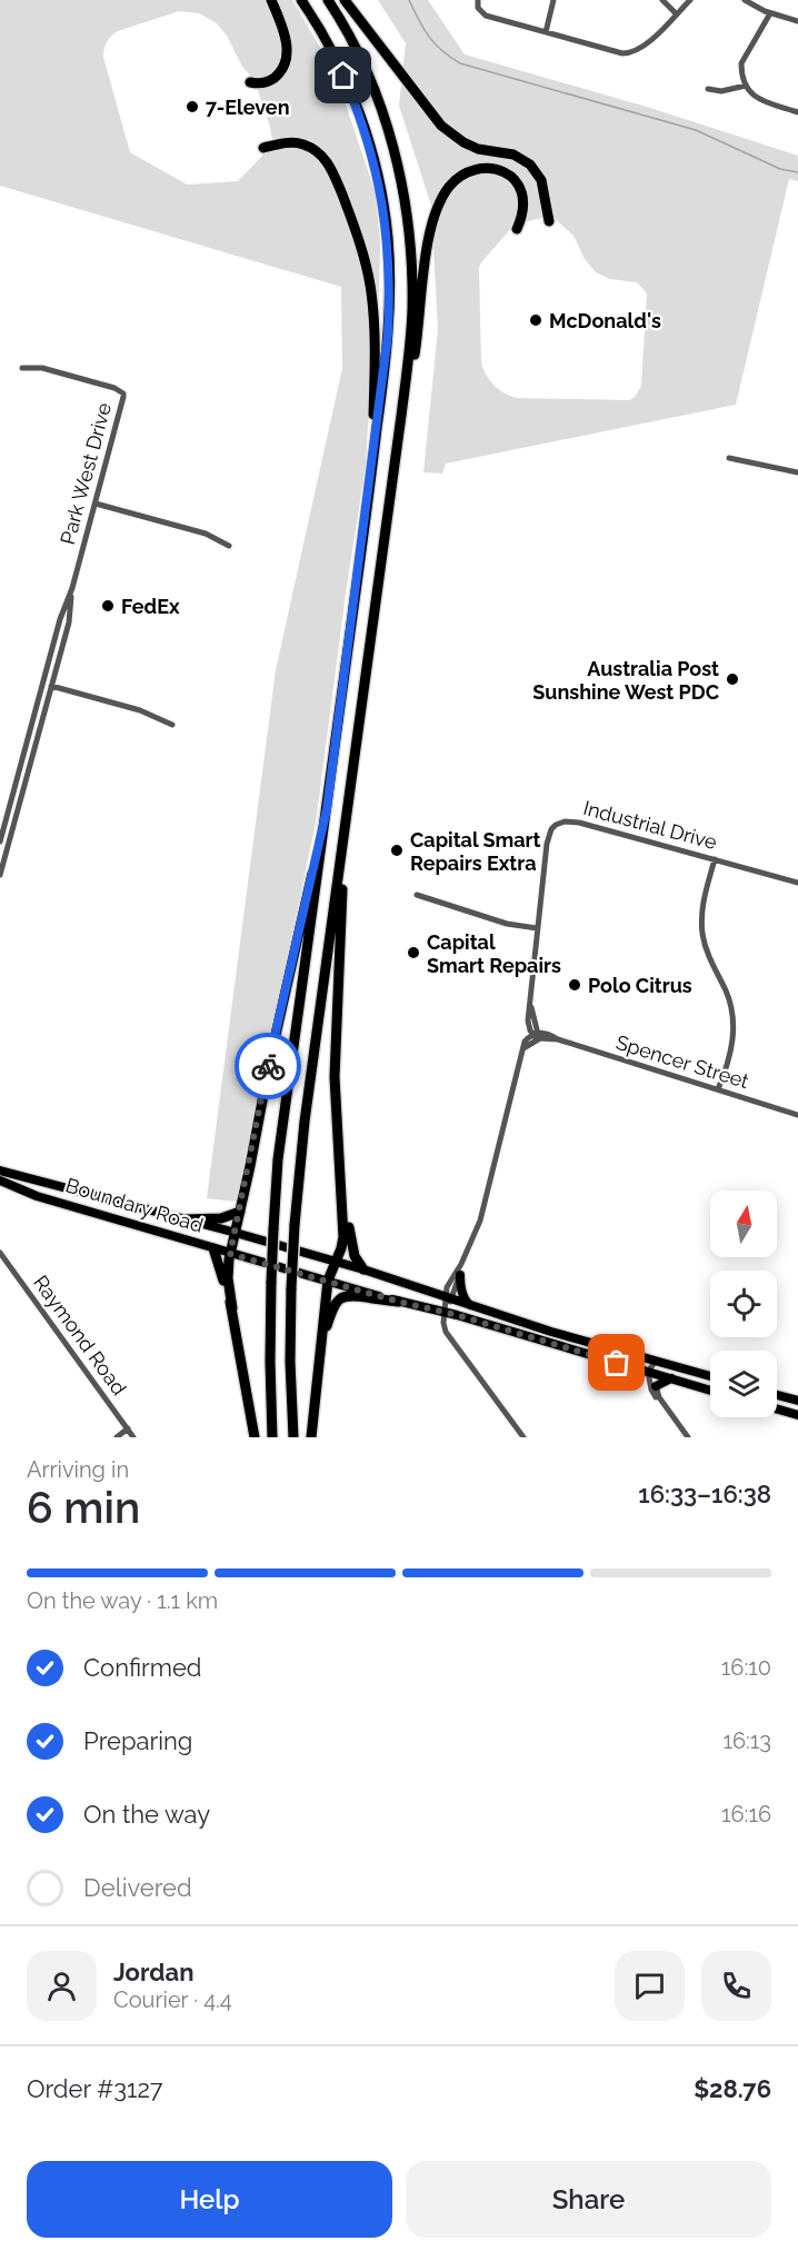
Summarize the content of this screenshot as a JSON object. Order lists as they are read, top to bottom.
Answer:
{
  "streets": {
    "main road": ["Boundary Road"],
    "street": [
      "Park West Drive",
      "Industrial Drive",
      "Spencer Street",
      "Raymond Road"
    ]
  },
  "crossings": [
    ["Industrial Drive", "Spencer Street"]
  ],
  "places": [
    "7-Eleven",
    "McDonald's",
    "FedEx",
    "Australia Post Sunshine West PDC",
    "Capital Smart Repairs Extra",
    "Capital Smart Repairs",
    "Polo Citrus"
  ],
  "north": "top",
  "page": {
    "heading": ["6 min", "Arriving in", "16:33–16:38"],
    "panel": [
      "Jordan",
      "Courier · 4.4",
      "Order #3127",
      "$28.76"
    ],
    "bar": "On the way · 1.1 km",
    "list": [
      ["Confirmed", "16:10"],
      ["Preparing", "16:13"],
      ["On the way", "16:16"],
      "Delivered"
    ],
    "buttons": ["Help", "Share"]
  }
}
